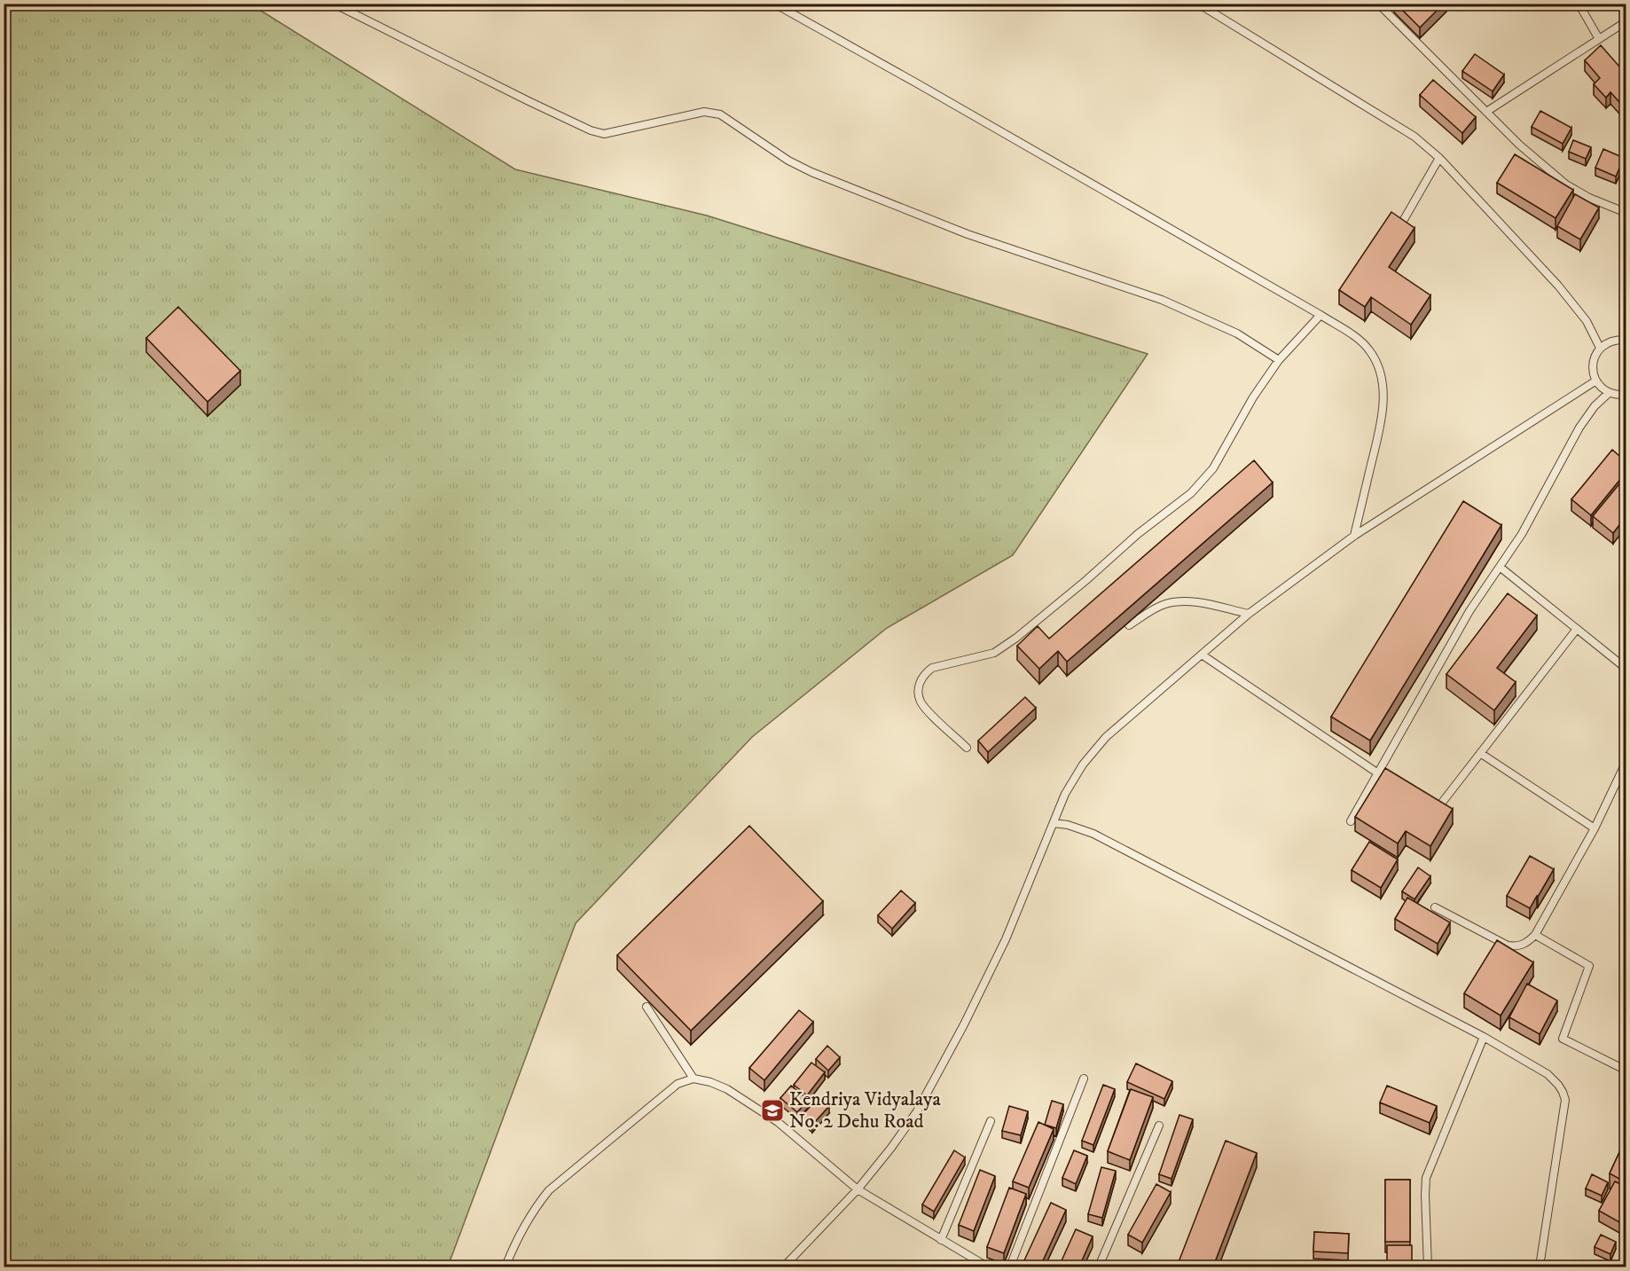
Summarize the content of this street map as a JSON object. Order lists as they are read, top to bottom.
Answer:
{
  "places": {
    "school or university": ["Kendriya Vidyalaya No. 2 Dehu Road"]
  }
}
